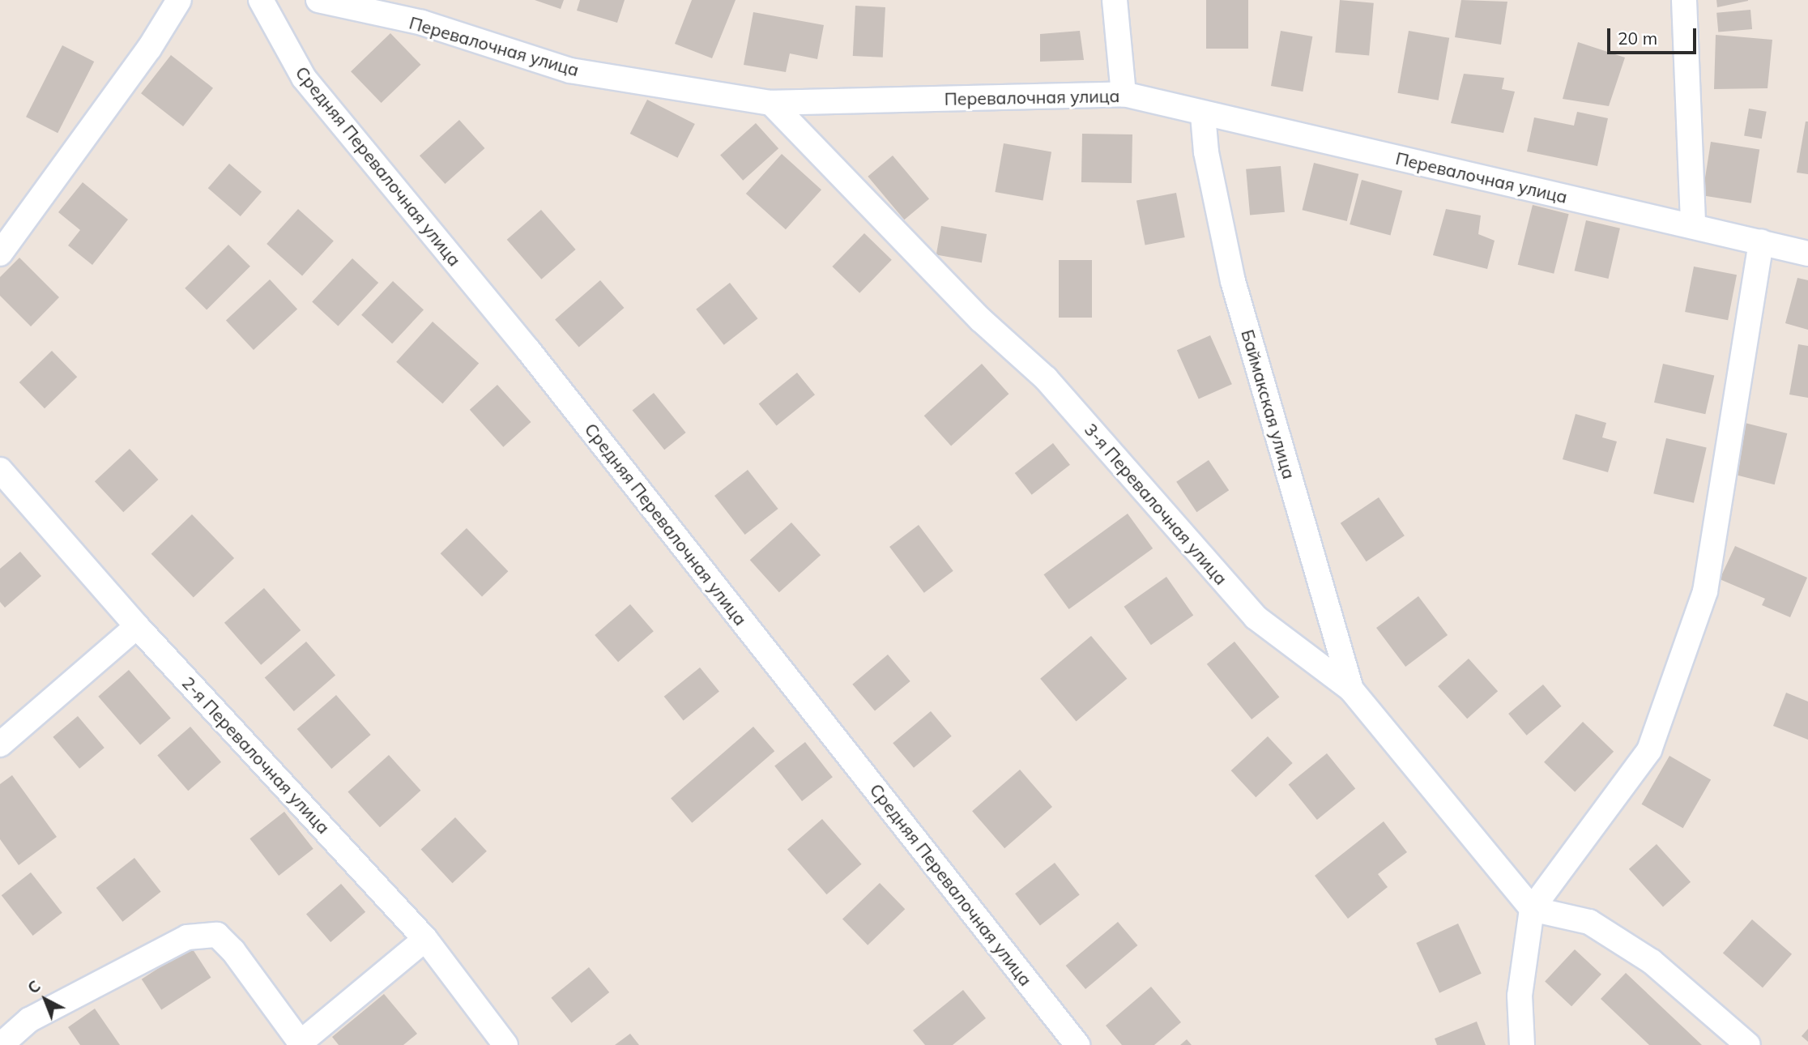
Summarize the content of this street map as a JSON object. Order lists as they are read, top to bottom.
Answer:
{
  "streets": {
    "street": [
      "Перевалочная улица",
      "Средняя Перевалочная улица",
      "Баймакская улица",
      "3-я Перевалочная улица",
      "2-я Перевалочная улица"
    ]
  },
  "crossings": [
    ["Перевалочная улица", "Баймакская улица"],
    ["Перевалочная улица", "3-я Перевалочная улица"],
    ["Баймакская улица", "3-я Перевалочная улица"]
  ],
  "scale_bar": "20 m",
  "north": "top left"
}
